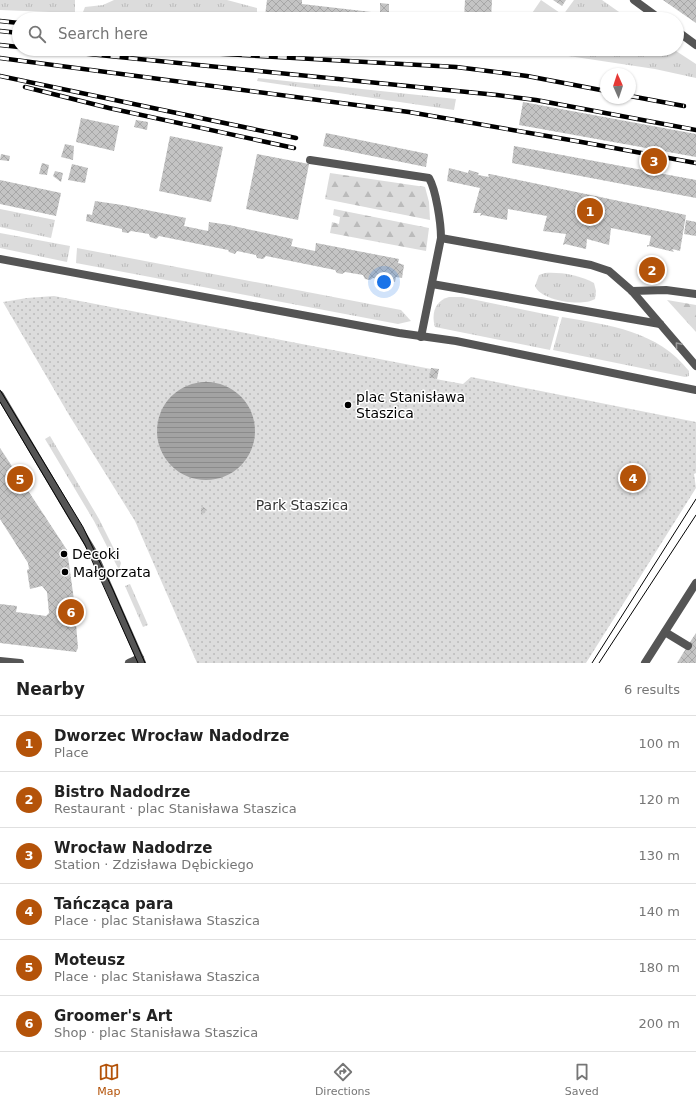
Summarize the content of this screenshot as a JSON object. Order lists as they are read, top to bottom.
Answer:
{
  "parks": ["Park Staszica"],
  "places": ["plac Stanisława Staszica", "Decoki", "Małgorzata"],
  "north": "top",
  "page": {
    "search": "Search here",
    "pins": [
      "3",
      "1",
      "2",
      "4",
      "5",
      "6"
    ],
    "heading": ["Nearby", "6 results"],
    "list": [
      {
        "mark": "1",
        "name": "Dworzec Wrocław Nadodrze",
        "note": "Place",
        "value": "100 m"
      },
      {
        "mark": "2",
        "name": "Bistro Nadodrze",
        "note": "Restaurant · plac Stanisława Staszica",
        "value": "120 m"
      },
      {
        "mark": "3",
        "name": "Wrocław Nadodrze",
        "note": "Station · Zdzisława Dębickiego",
        "value": "130 m"
      },
      {
        "mark": "4",
        "name": "Tańcząca para",
        "note": "Place · plac Stanisława Staszica",
        "value": "140 m"
      },
      {
        "mark": "5",
        "name": "Moteusz",
        "note": "Place · plac Stanisława Staszica",
        "value": "180 m"
      },
      {
        "mark": "6",
        "name": "Groomer's Art",
        "note": "Shop · plac Stanisława Staszica",
        "value": "200 m"
      }
    ],
    "nav": ["Map", "Directions", "Saved"]
  }
}
